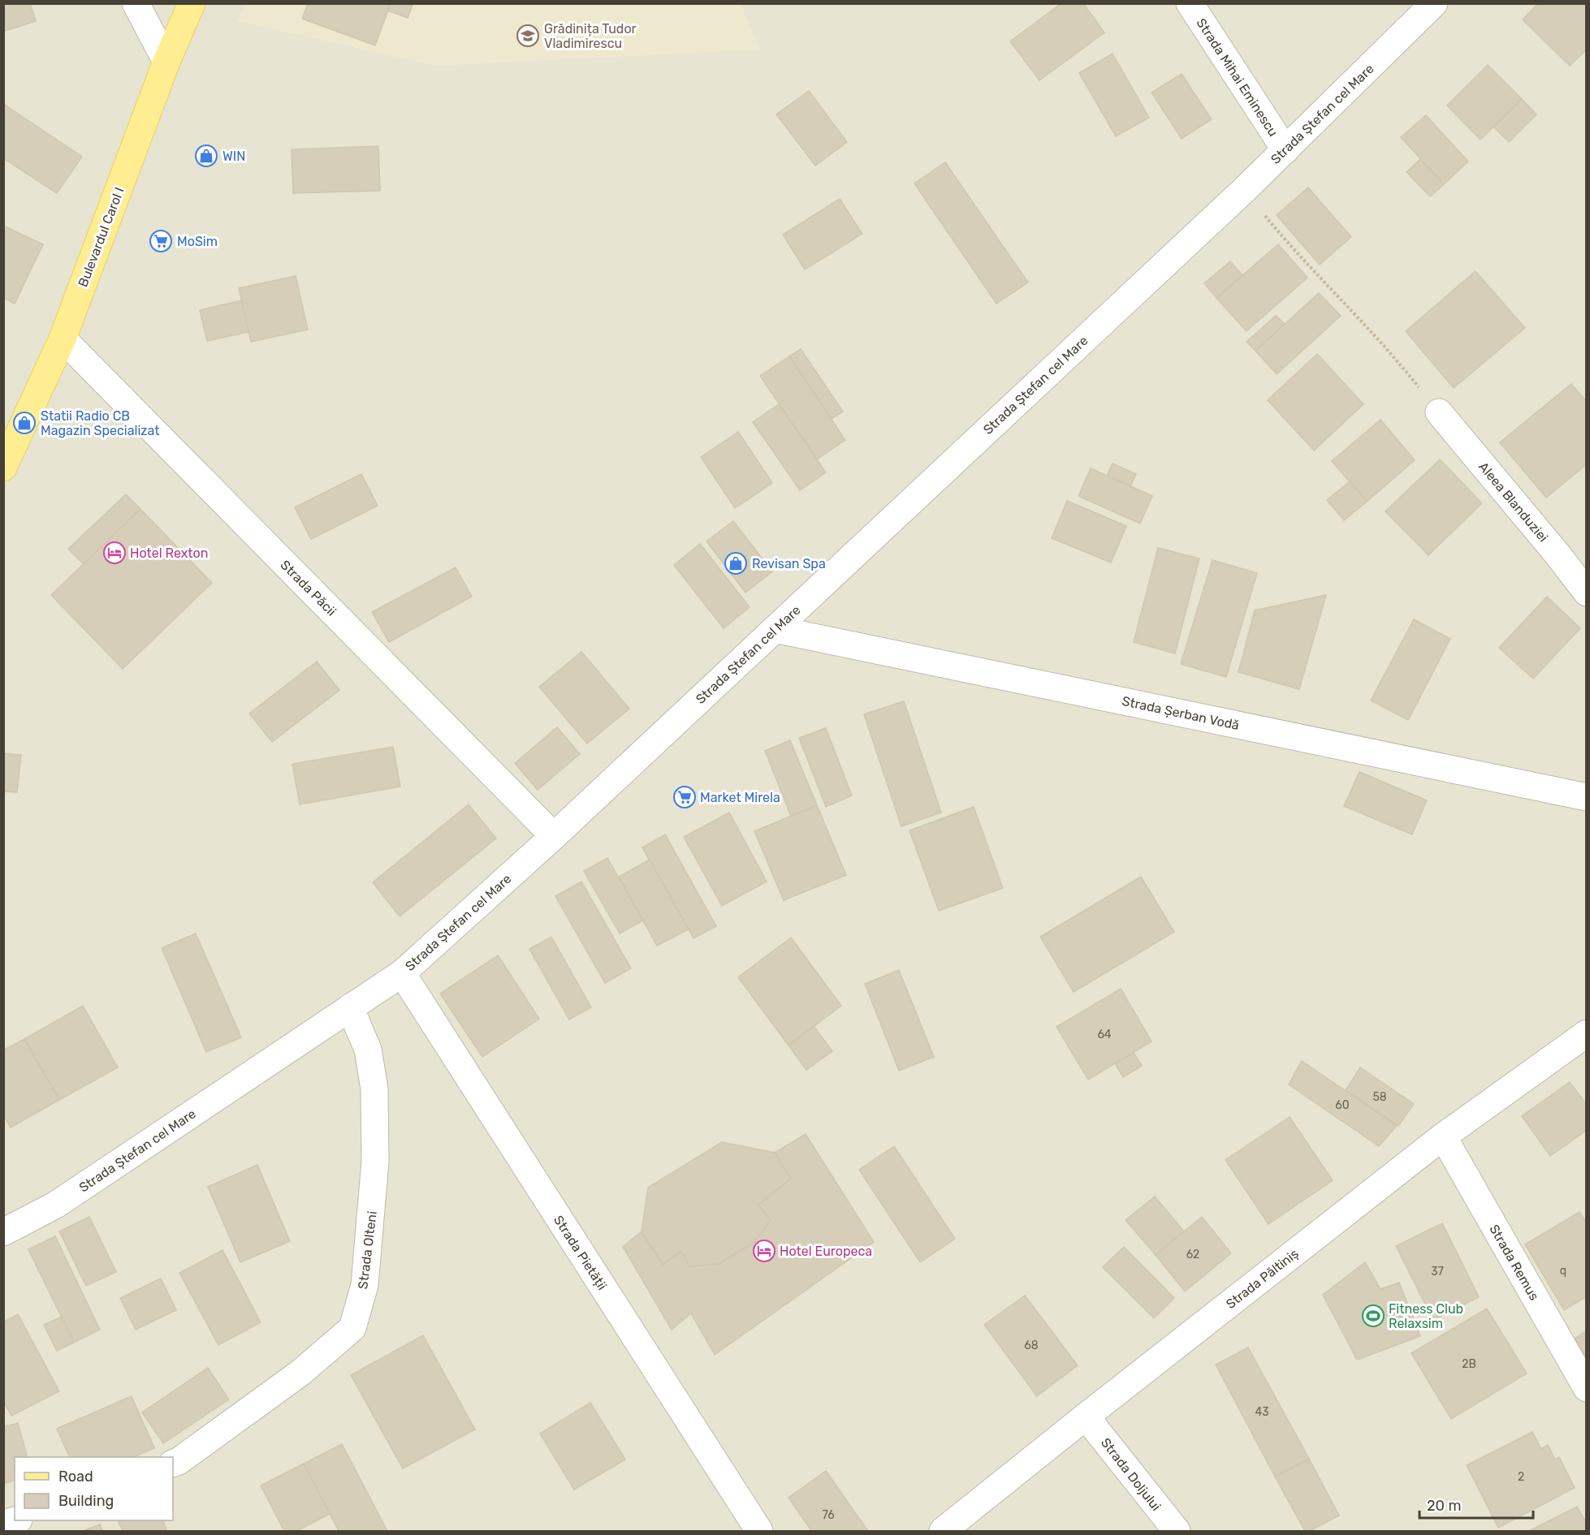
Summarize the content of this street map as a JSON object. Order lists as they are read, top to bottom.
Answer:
{
  "streets": {
    "main road": ["Bulevardul Carol I"],
    "street": [
      "Strada Mihai Eminescu",
      "Strada Ștefan cel Mare",
      "Aleea Blanduziei",
      "Strada Păcii",
      "Strada Șerban Vodă",
      "Strada Olteni",
      "Strada Pietății",
      "Strada Remus",
      "Strada Păltiniș",
      "Strada Doljului"
    ]
  },
  "crossings": [
    ["Strada Mihai Eminescu", "Strada Ștefan cel Mare"],
    ["Strada Ștefan cel Mare", "Strada Păcii"],
    ["Strada Ștefan cel Mare", "Strada Șerban Vodă"],
    ["Strada Ștefan cel Mare", "Strada Olteni"],
    ["Strada Ștefan cel Mare", "Strada Pietății"],
    ["Bulevardul Carol I", "Strada Păcii"],
    ["Strada Remus", "Strada Păltiniș"],
    ["Strada Păltiniș", "Strada Doljului"]
  ],
  "places": {
    "school or university": ["Grădinița Tudor Vladimirescu"],
    "shop": ["WIN", "Statii Radio CB Magazin Specializat", "Revisan Spa"],
    "supermarket": ["MoSim", "Market Mirela"],
    "hotel": ["Hotel Rexton", "Hotel Europeca"],
    "sports": ["Fitness Club Relaxsim"]
  },
  "house_numbers": [
    "64",
    "58",
    "60",
    "62",
    "q",
    "37",
    "68",
    "2B",
    "43",
    "2",
    "76"
  ],
  "legend": ["Road", "Building"],
  "scale_bar": "20 m"
}
